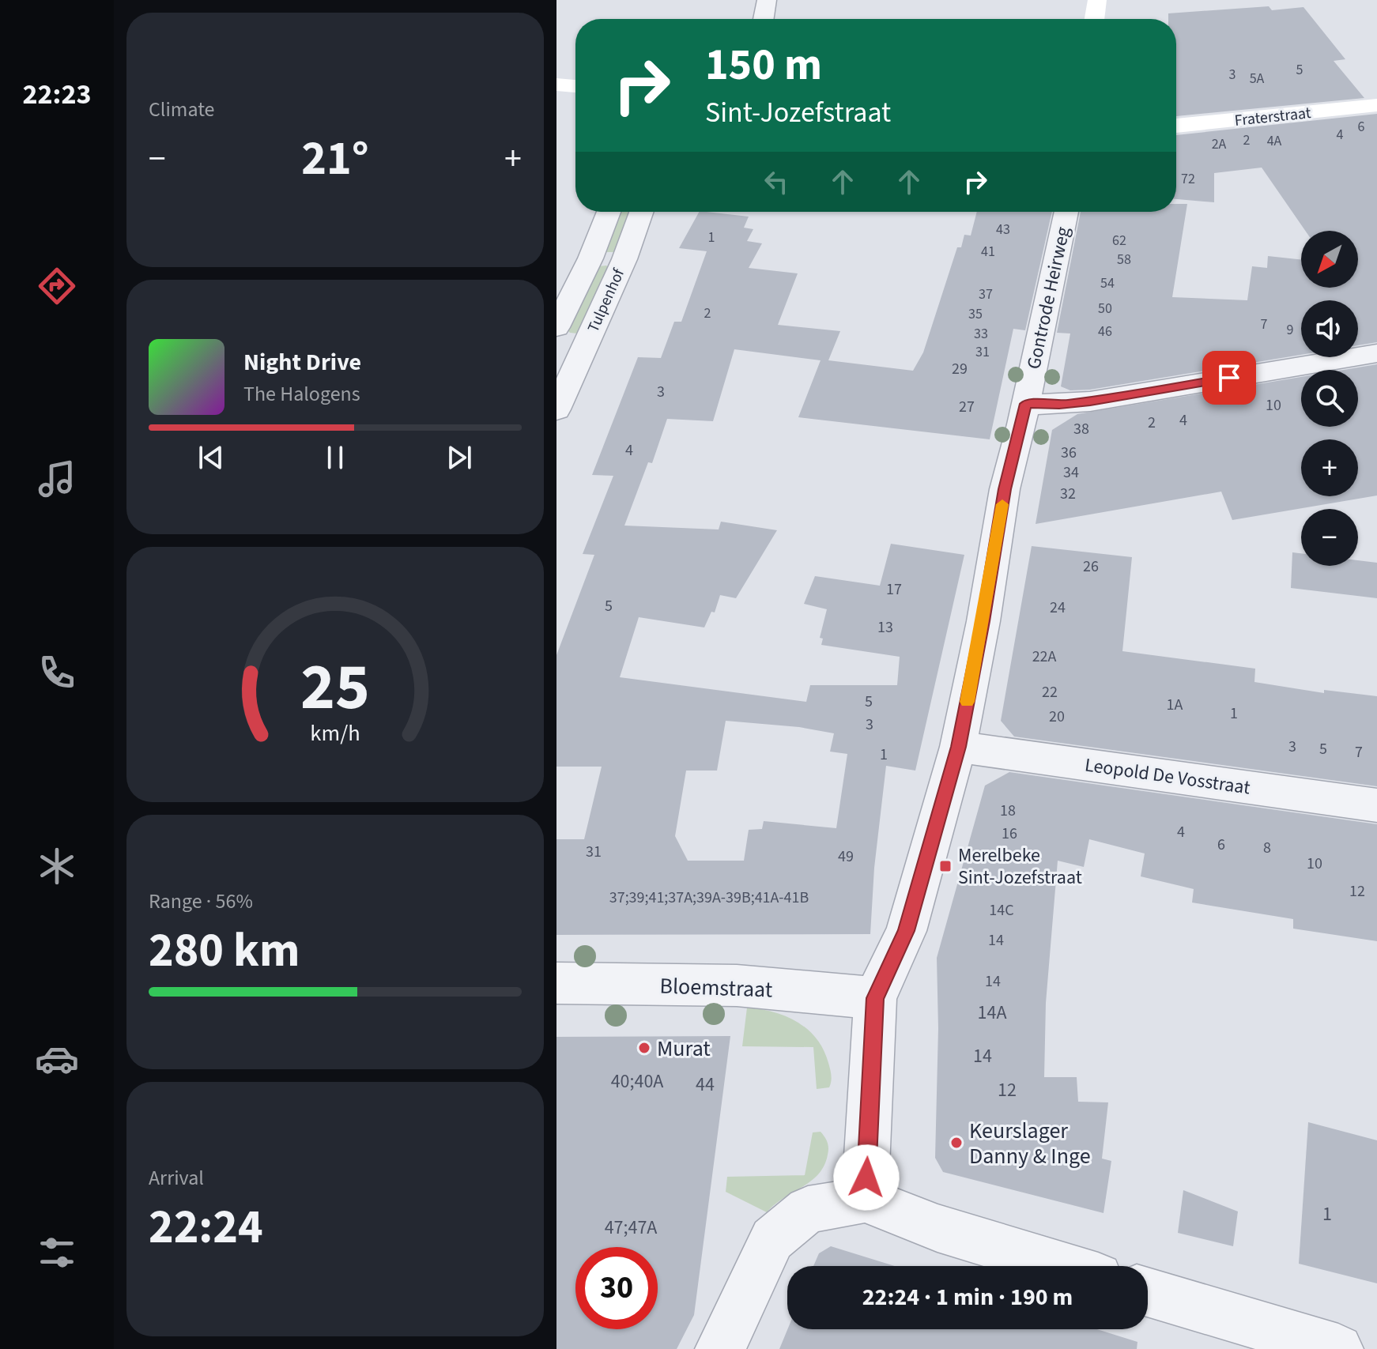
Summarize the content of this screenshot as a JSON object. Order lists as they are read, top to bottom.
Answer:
{
  "streets": {
    "street": [
      "Fraterstraat",
      "Gontrode Heirweg",
      "Tulpenhof",
      "Leopold De Vosstraat",
      "Bloemstraat"
    ]
  },
  "crossings": [
    ["Gontrode Heirweg", "Leopold De Vosstraat"],
    ["Gontrode Heirweg", "Bloemstraat"]
  ],
  "places": {
    "transit": ["Merelbeke Sint-Jozefstraat"],
    "other": ["Murat", "Keurslager Danny & Inge"]
  },
  "house_numbers": [
    "5",
    "3",
    "5A",
    "6",
    "4",
    "2",
    "4A",
    "2A",
    "72",
    "43",
    "1",
    "62",
    "41",
    "58",
    "54",
    "37",
    "50",
    "2",
    "35",
    "7",
    "9",
    "46",
    "33",
    "31",
    "29",
    "3",
    "10",
    "27",
    "4",
    "2",
    "38",
    "4",
    "36",
    "34",
    "32",
    "26",
    "17",
    "5",
    "24",
    "13",
    "22A",
    "22",
    "5",
    "1A",
    "1",
    "20",
    "3",
    "3",
    "5",
    "7",
    "1",
    "18",
    "4",
    "16",
    "6",
    "8",
    "31",
    "49",
    "10",
    "12",
    "37;39;41;37A;39A-39B;41A-41B",
    "14C",
    "14",
    "14",
    "14A",
    "14",
    "40;40A",
    "44",
    "12",
    "1",
    "47;47A"
  ],
  "north": "bottom left",
  "page": {
    "tabs": "22:23",
    "tile": [
      "Climate",
      ["Range · 56%", "280 km"],
      ["Arrival", "22:24"]
    ],
    "turn": ["150 m", "Sint-Jozefstraat"],
    "heat": ["−", "21°", "+"],
    "map_buttons": ["+", "−"],
    "song": ["Night Drive", "The Halogens"],
    "limit": "30",
    "trip": "22:24 · 1 min · 190 m",
    "gauge": ["25", "km/h"]
  }
}
